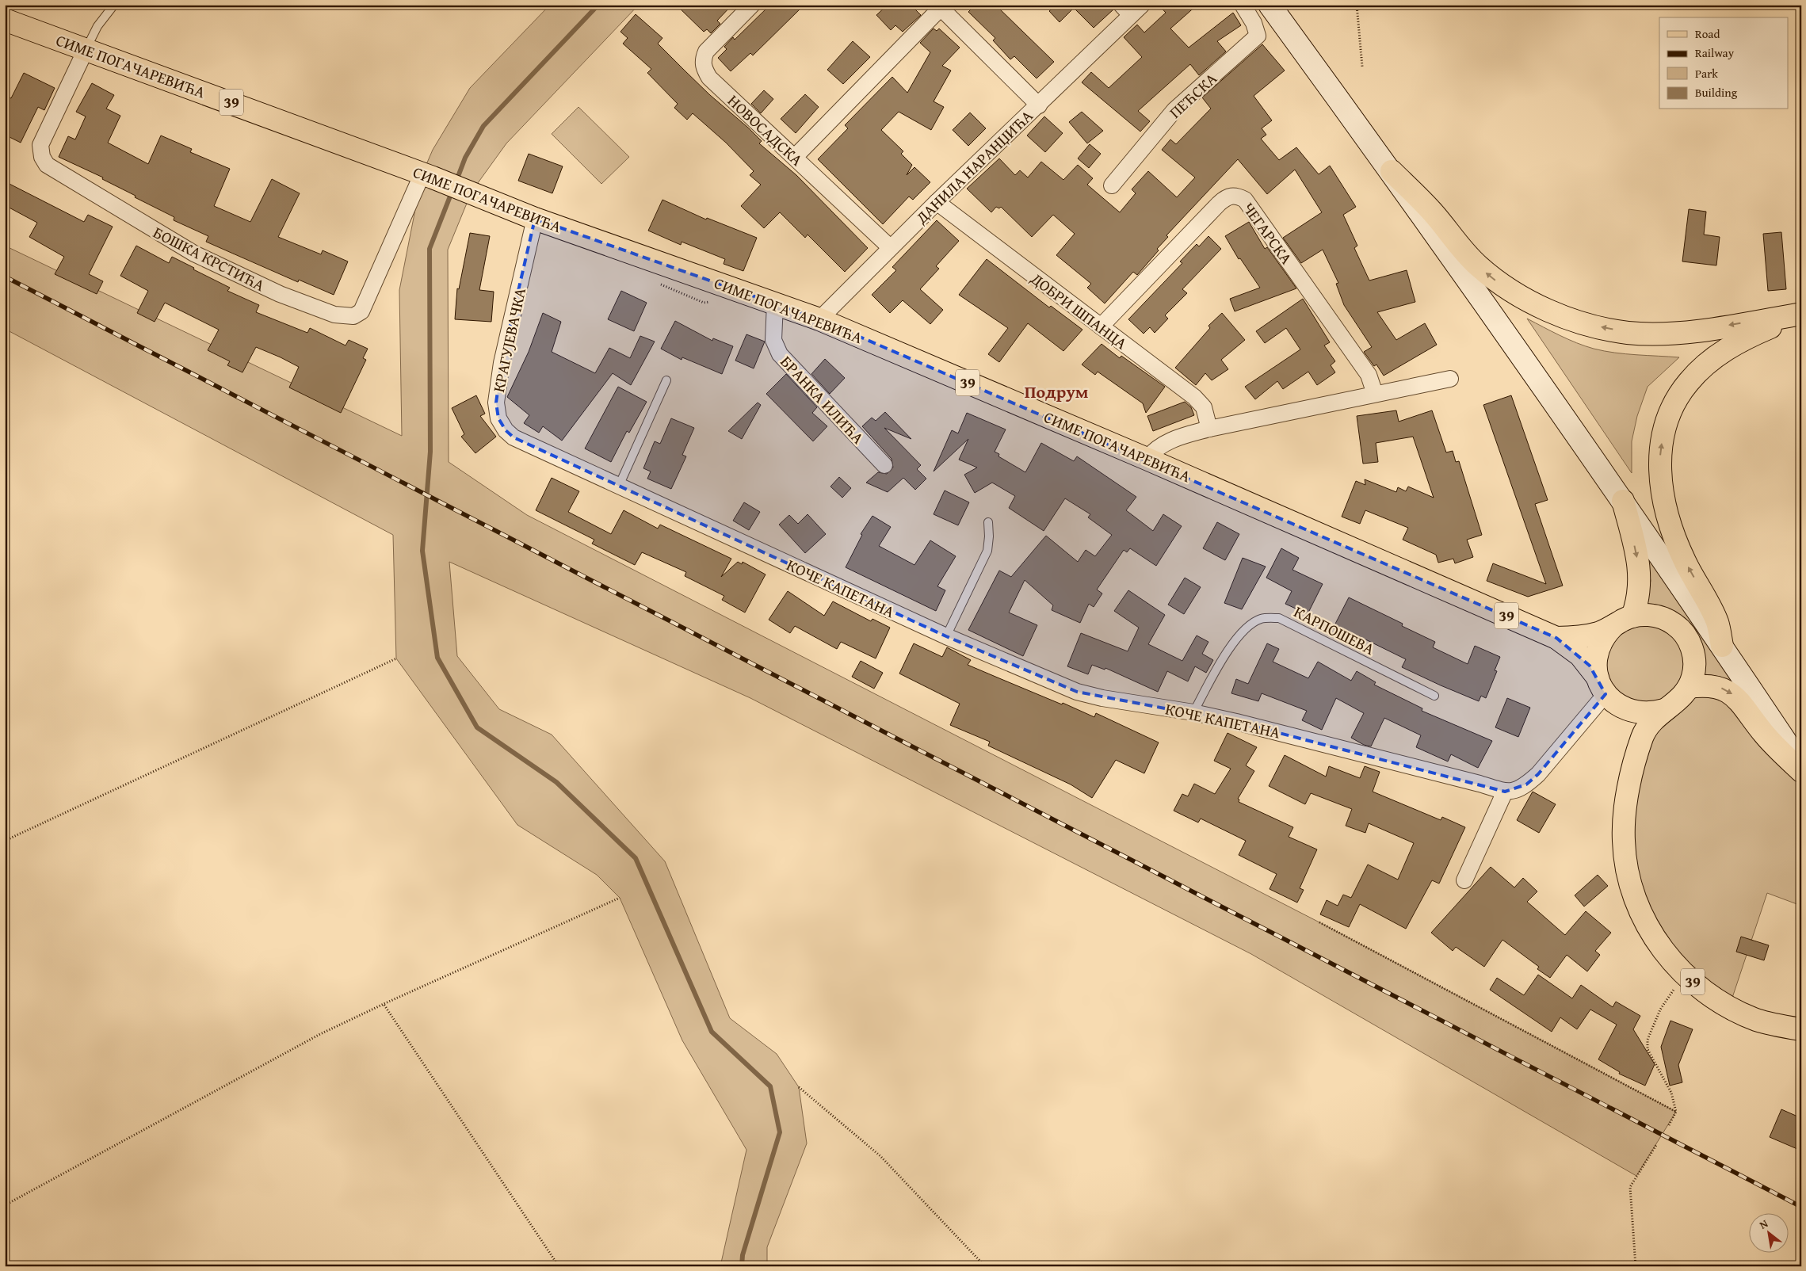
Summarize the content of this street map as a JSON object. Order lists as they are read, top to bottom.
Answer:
{
  "streets": {
    "main road": ["СИМЕ ПОГАЧАРЕВИЋА", "39"],
    "street": [
      "ПЕЋСКА",
      "НОВОСАДСКА",
      "ДАНИЛА НАРАНЏИЋА",
      "ЧЕГАРСКА",
      "БОШКА КРСТИЋА",
      "ДОБРИ ШПАНЦА",
      "КРАГУЈЕВАЧКА",
      "БРАНКА ИЛИЋА",
      "КОЧЕ КАПЕТАНА"
    ],
    "lane": ["КАРПОШЕВА"]
  },
  "crossings": [
    ["СИМЕ ПОГАЧАРЕВИЋА", "ДАНИЛА НАРАНЏИЋА"],
    ["СИМЕ ПОГАЧАРЕВИЋА", "БОШКА КРСТИЋА"],
    ["СИМЕ ПОГАЧАРЕВИЋА", "КРАГУЈЕВАЧКА"],
    ["СИМЕ ПОГАЧАРЕВИЋА", "БРАНКА ИЛИЋА"],
    ["НОВОСАДСКА", "ДАНИЛА НАРАНЏИЋА"],
    ["ДАНИЛА НАРАНЏИЋА", "ДОБРИ ШПАНЦА"],
    ["ЧЕГАРСКА", "ДОБРИ ШПАНЦА"],
    ["КРАГУЈЕВАЧКА", "КОЧЕ КАПЕТАНА"],
    ["КОЧЕ КАПЕТАНА", "КАРПОШЕВА"]
  ],
  "districts": ["Подрум"],
  "legend": [
    "Road",
    "Railway",
    "Park",
    "Building"
  ],
  "north": "top left"
}
